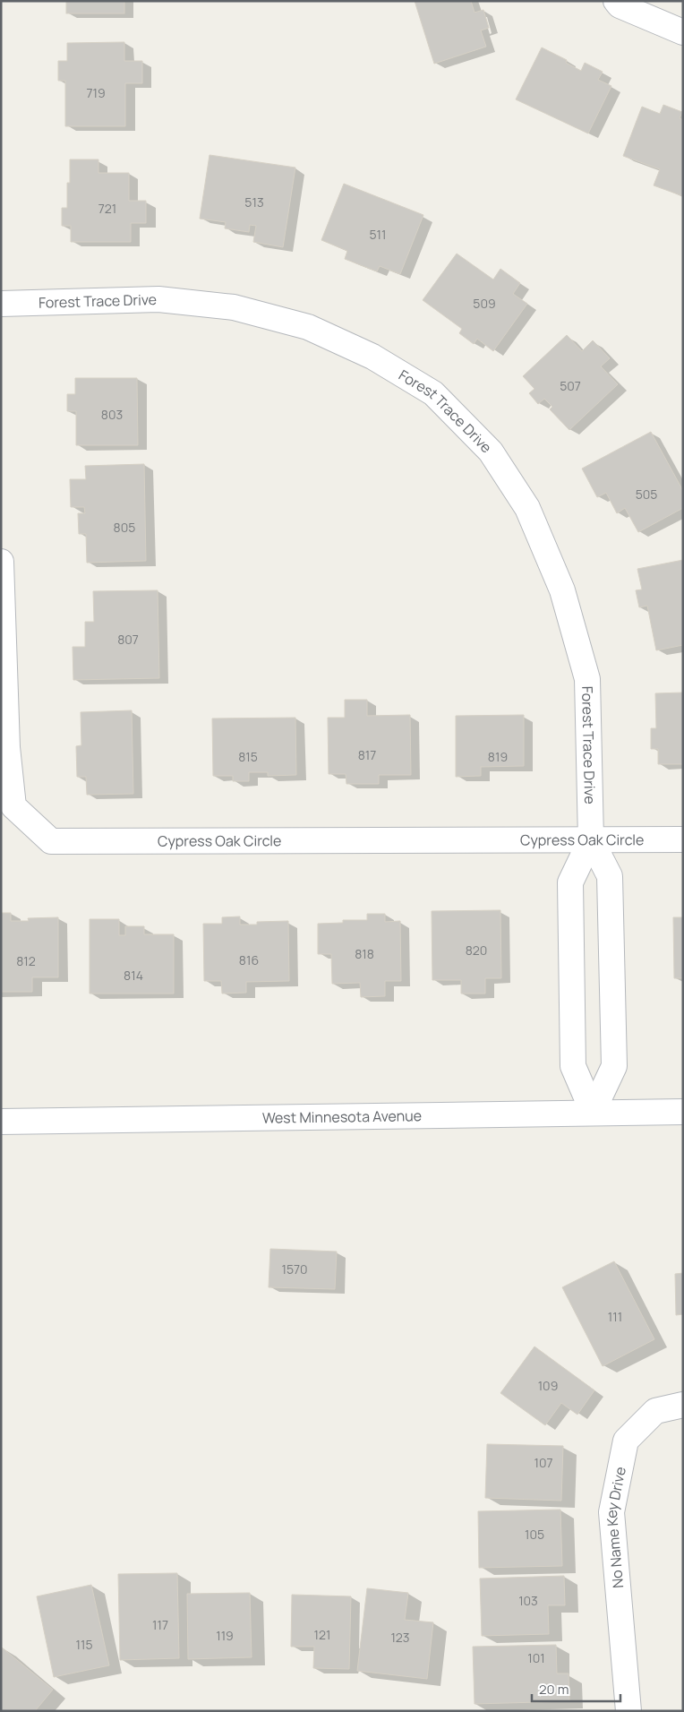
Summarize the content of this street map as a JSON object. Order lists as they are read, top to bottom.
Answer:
{
  "streets": {
    "street": [
      "Forest Trace Drive",
      "Cypress Oak Circle",
      "West Minnesota Avenue",
      "No Name Key Drive"
    ]
  },
  "crossings": [
    ["Forest Trace Drive", "Cypress Oak Circle"],
    ["Forest Trace Drive", "West Minnesota Avenue"]
  ],
  "house_numbers": [
    "719",
    "513",
    "721",
    "511",
    "509",
    "507",
    "803",
    "505",
    "805",
    "807",
    "817",
    "815",
    "819",
    "820",
    "818",
    "816",
    "812",
    "814",
    "1570",
    "111",
    "109",
    "107",
    "105",
    "103",
    "117",
    "121",
    "119",
    "123",
    "115",
    "101"
  ],
  "scale_bar": "20 m"
}
